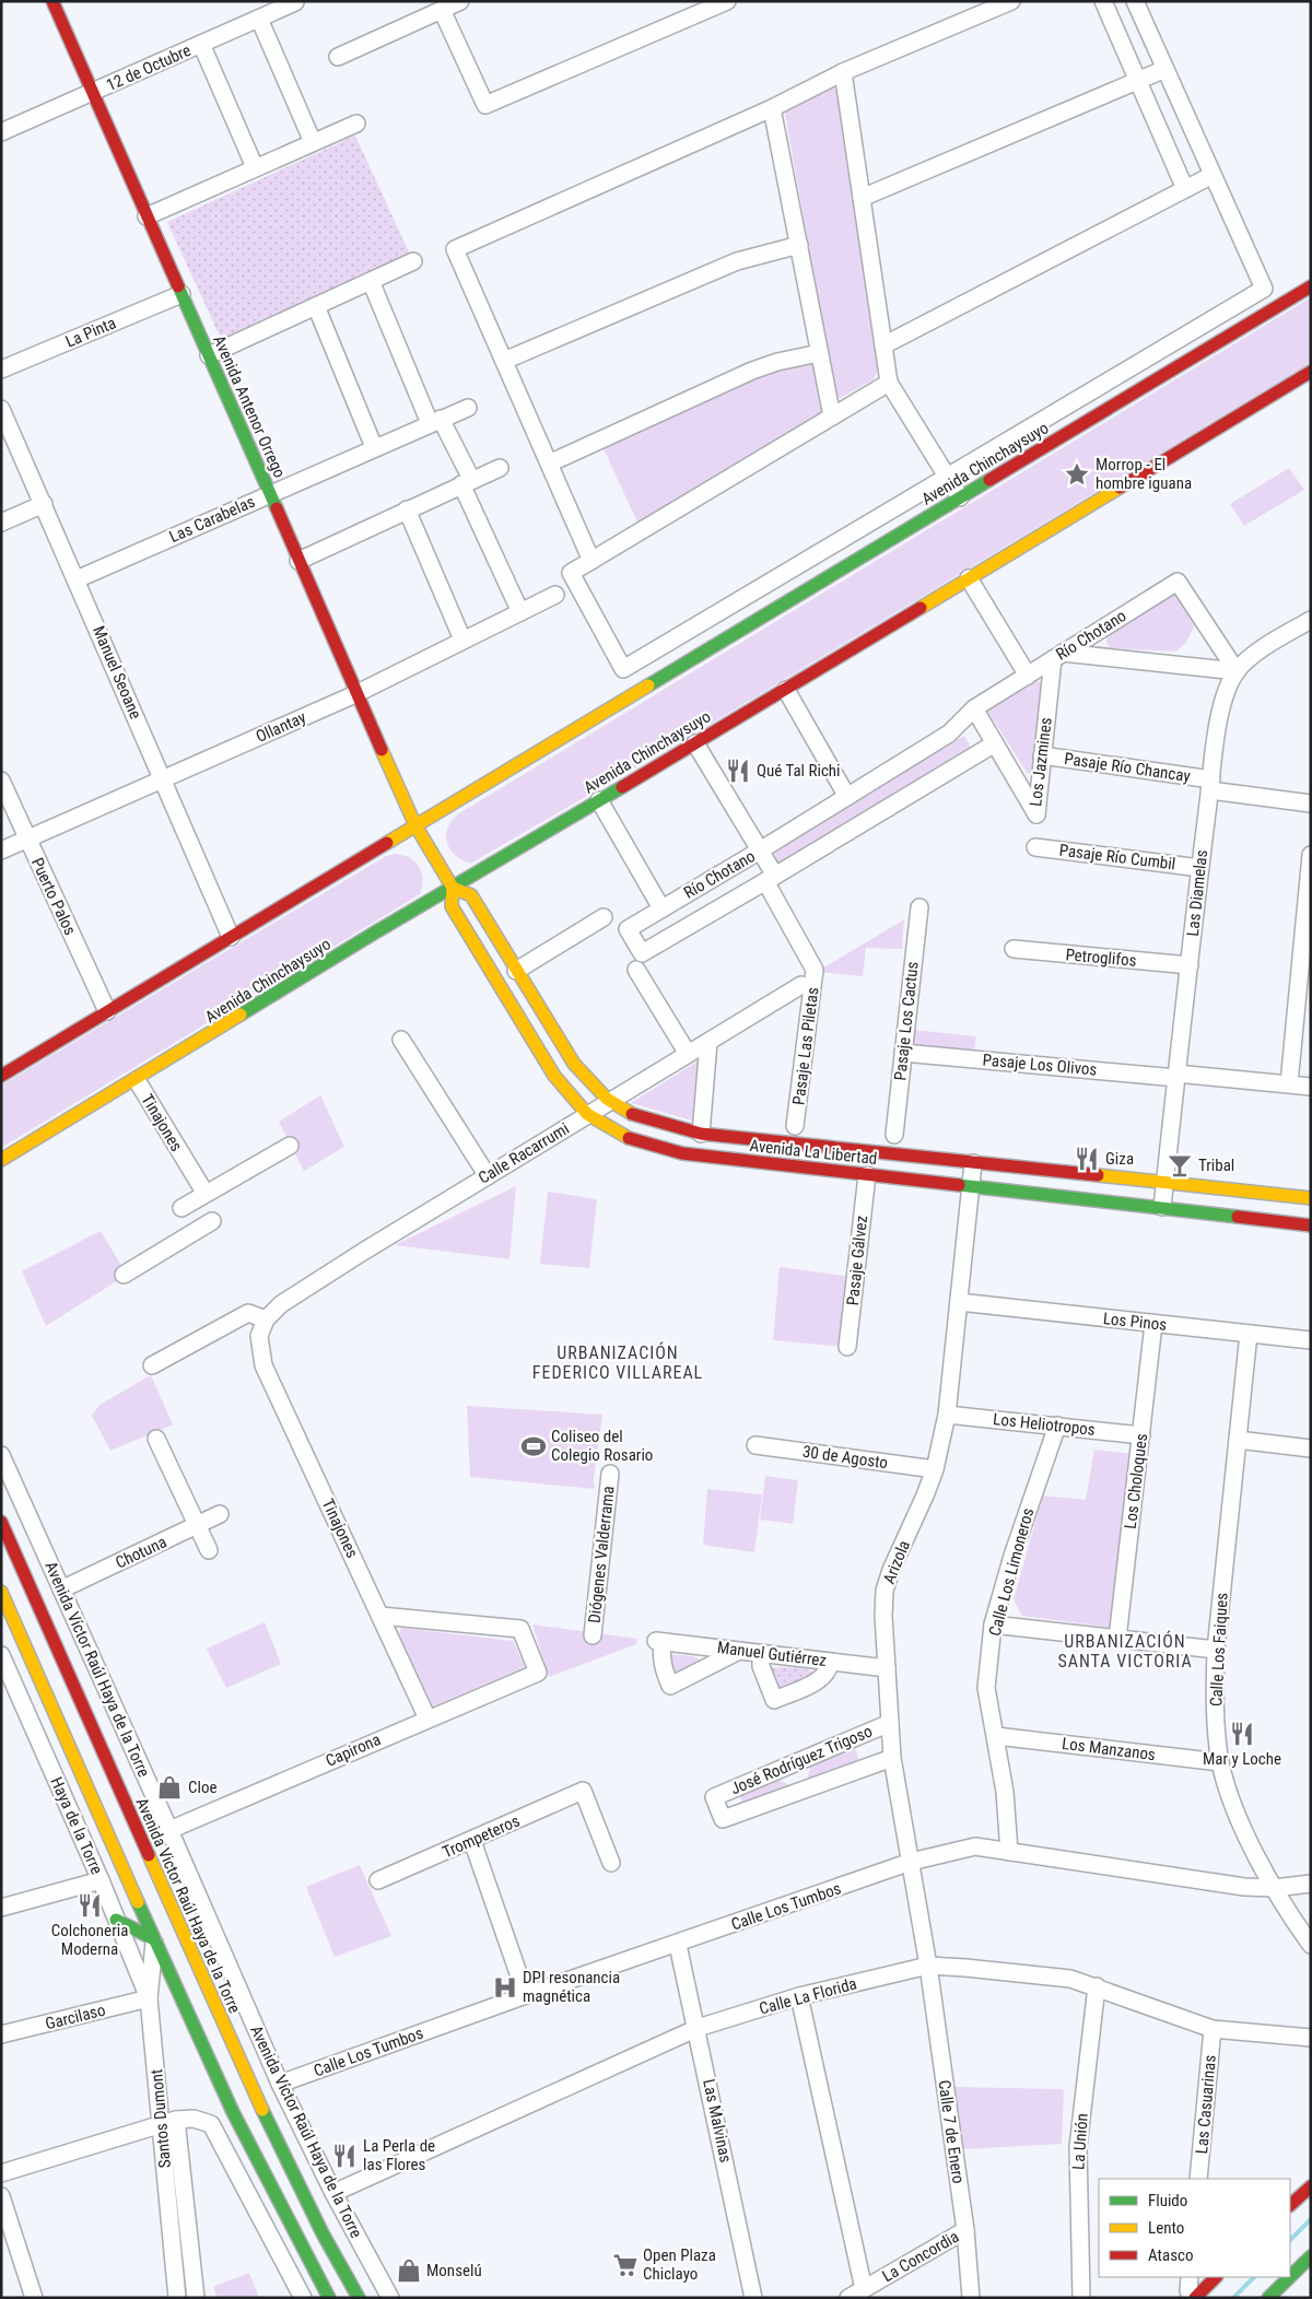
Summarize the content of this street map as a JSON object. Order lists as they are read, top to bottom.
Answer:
{
  "streets": {
    "street": [
      "12 de Octubre",
      "La Pinta",
      "Avenida Antenor Orrego",
      "Avenida Chinchaysuyo",
      "Las Carabelas",
      "Río Chotano",
      "Manuel Seoane",
      "Ollantay",
      "Los Jazmines",
      "Pasaje Río Chancay",
      "Pasaje Río Cumbil",
      "Las Diamelas",
      "Puerto Palos",
      "Petroglifos",
      "Pasaje Los Cactus",
      "Pasaje Las Piletas",
      "Pasaje Los Olivos",
      "Tinajones",
      "Avenida La Libertad",
      "Calle Racarrumi",
      "Pasaje Gálvez",
      "Los Pinos",
      "Los Heliotropos",
      "30 de Agosto",
      "Los Choloques",
      "Chotuna",
      "Diógenes Valderrama",
      "Arizola",
      "Calle Los Limoneros",
      "Calle Los Faiques",
      "Manuel Gutiérrez",
      "Avenida Víctor Raúl Haya de la Torre",
      "Los Manzanos",
      "Capirona",
      "José Rodríguez Trigoso",
      "Haya de la Torre",
      "Trompeteros",
      "Avenida Victor Raúl Haya de la Torre",
      "Calle Los Tumbos",
      "Calle La Florida",
      "Garcilaso",
      "Las Casuarinas",
      "Santos Dumont",
      "Las Malvinas",
      "Calle 7 de Enero",
      "La Unión",
      "La Concordia"
    ]
  },
  "crossings": [
    ["12 de Octubre", "Avenida Antenor Orrego"],
    ["La Pinta", "Avenida Antenor Orrego"],
    ["Avenida Antenor Orrego", "Avenida Chinchaysuyo"],
    ["Avenida Antenor Orrego", "Las Carabelas"],
    ["Avenida Antenor Orrego", "Ollantay"],
    ["Avenida Antenor Orrego", "Avenida La Libertad"],
    ["Avenida Chinchaysuyo", "Manuel Seoane"],
    ["Avenida Chinchaysuyo", "Puerto Palos"],
    ["Avenida Chinchaysuyo", "Pasaje Las Piletas"],
    ["Avenida Chinchaysuyo", "Tinajones"],
    ["Avenida Chinchaysuyo", "Avenida La Libertad"],
    ["Las Carabelas", "Manuel Seoane"],
    ["Río Chotano", "Los Jazmines"],
    ["Río Chotano", "Las Diamelas"],
    ["Río Chotano", "Pasaje Las Piletas"],
    ["Manuel Seoane", "Ollantay"],
    ["Ollantay", "Puerto Palos"],
    ["Los Jazmines", "Pasaje Río Chancay"],
    ["Pasaje Río Chancay", "Las Diamelas"],
    ["Pasaje Río Cumbil", "Las Diamelas"],
    ["Las Diamelas", "Petroglifos"],
    ["Las Diamelas", "Pasaje Los Olivos"],
    ["Las Diamelas", "Avenida La Libertad"],
    ["Pasaje Los Cactus", "Pasaje Los Olivos"],
    ["Tinajones", "Calle Racarrumi"],
    ["Tinajones", "Capirona"],
    ["Avenida La Libertad", "Calle Racarrumi"],
    ["Avenida La Libertad", "Pasaje Gálvez"],
    ["Avenida La Libertad", "Arizola"],
    ["Los Pinos", "Los Choloques"],
    ["Los Pinos", "Arizola"],
    ["Los Pinos", "Calle Los Faiques"],
    ["Los Heliotropos", "Los Choloques"],
    ["Los Heliotropos", "Arizola"],
    ["Los Heliotropos", "Calle Los Limoneros"],
    ["30 de Agosto", "Arizola"],
    ["Chotuna", "Avenida Víctor Raúl Haya de la Torre"],
    ["Arizola", "Manuel Gutiérrez"],
    ["Arizola", "José Rodríguez Trigoso"],
    ["Arizola", "Calle Los Tumbos"],
    ["Arizola", "Calle La Florida"],
    ["Arizola", "Calle 7 de Enero"],
    ["Calle Los Limoneros", "Los Manzanos"],
    ["Calle Los Limoneros", "Calle Los Tumbos"],
    ["Calle Los Faiques", "Los Manzanos"],
    ["Calle Los Faiques", "Calle Los Tumbos"],
    ["Avenida Víctor Raúl Haya de la Torre", "Capirona"],
    ["Avenida Víctor Raúl Haya de la Torre", "Calle Los Tumbos"],
    ["Avenida Víctor Raúl Haya de la Torre", "Calle La Florida"],
    ["Haya de la Torre", "Garcilaso"],
    ["Haya de la Torre", "Santos Dumont"],
    ["Calle Los Tumbos", "Las Malvinas"],
    ["Calle La Florida", "Las Casuarinas"],
    ["Calle La Florida", "Las Malvinas"],
    ["Calle La Florida", "Calle 7 de Enero"],
    ["Calle La Florida", "La Unión"],
    ["Garcilaso", "Santos Dumont"],
    ["Calle 7 de Enero", "La Concordia"]
  ],
  "districts": ["URBANIZACIÓN FEDERICO VILLAREAL", "URBANIZACIÓN SANTA VICTORIA"],
  "places": {
    "place": ["Morrop - El hombre iguana"],
    "restaurant": [
      "Qué Tal Richi",
      "Giza",
      "Mar y Loche",
      "Colchoneria Moderna",
      "La Perla de las Flores"
    ],
    "bar": ["Tribal"],
    "sports": ["Coliseo del Colegio Rosario"],
    "shop": ["Cloe", "Monselú"],
    "hospital": ["DPI resonancia magnética"],
    "supermarket": ["Open Plaza Chiclayo"]
  },
  "legend": ["Fluido", "Lento", "Atasco"]
}
